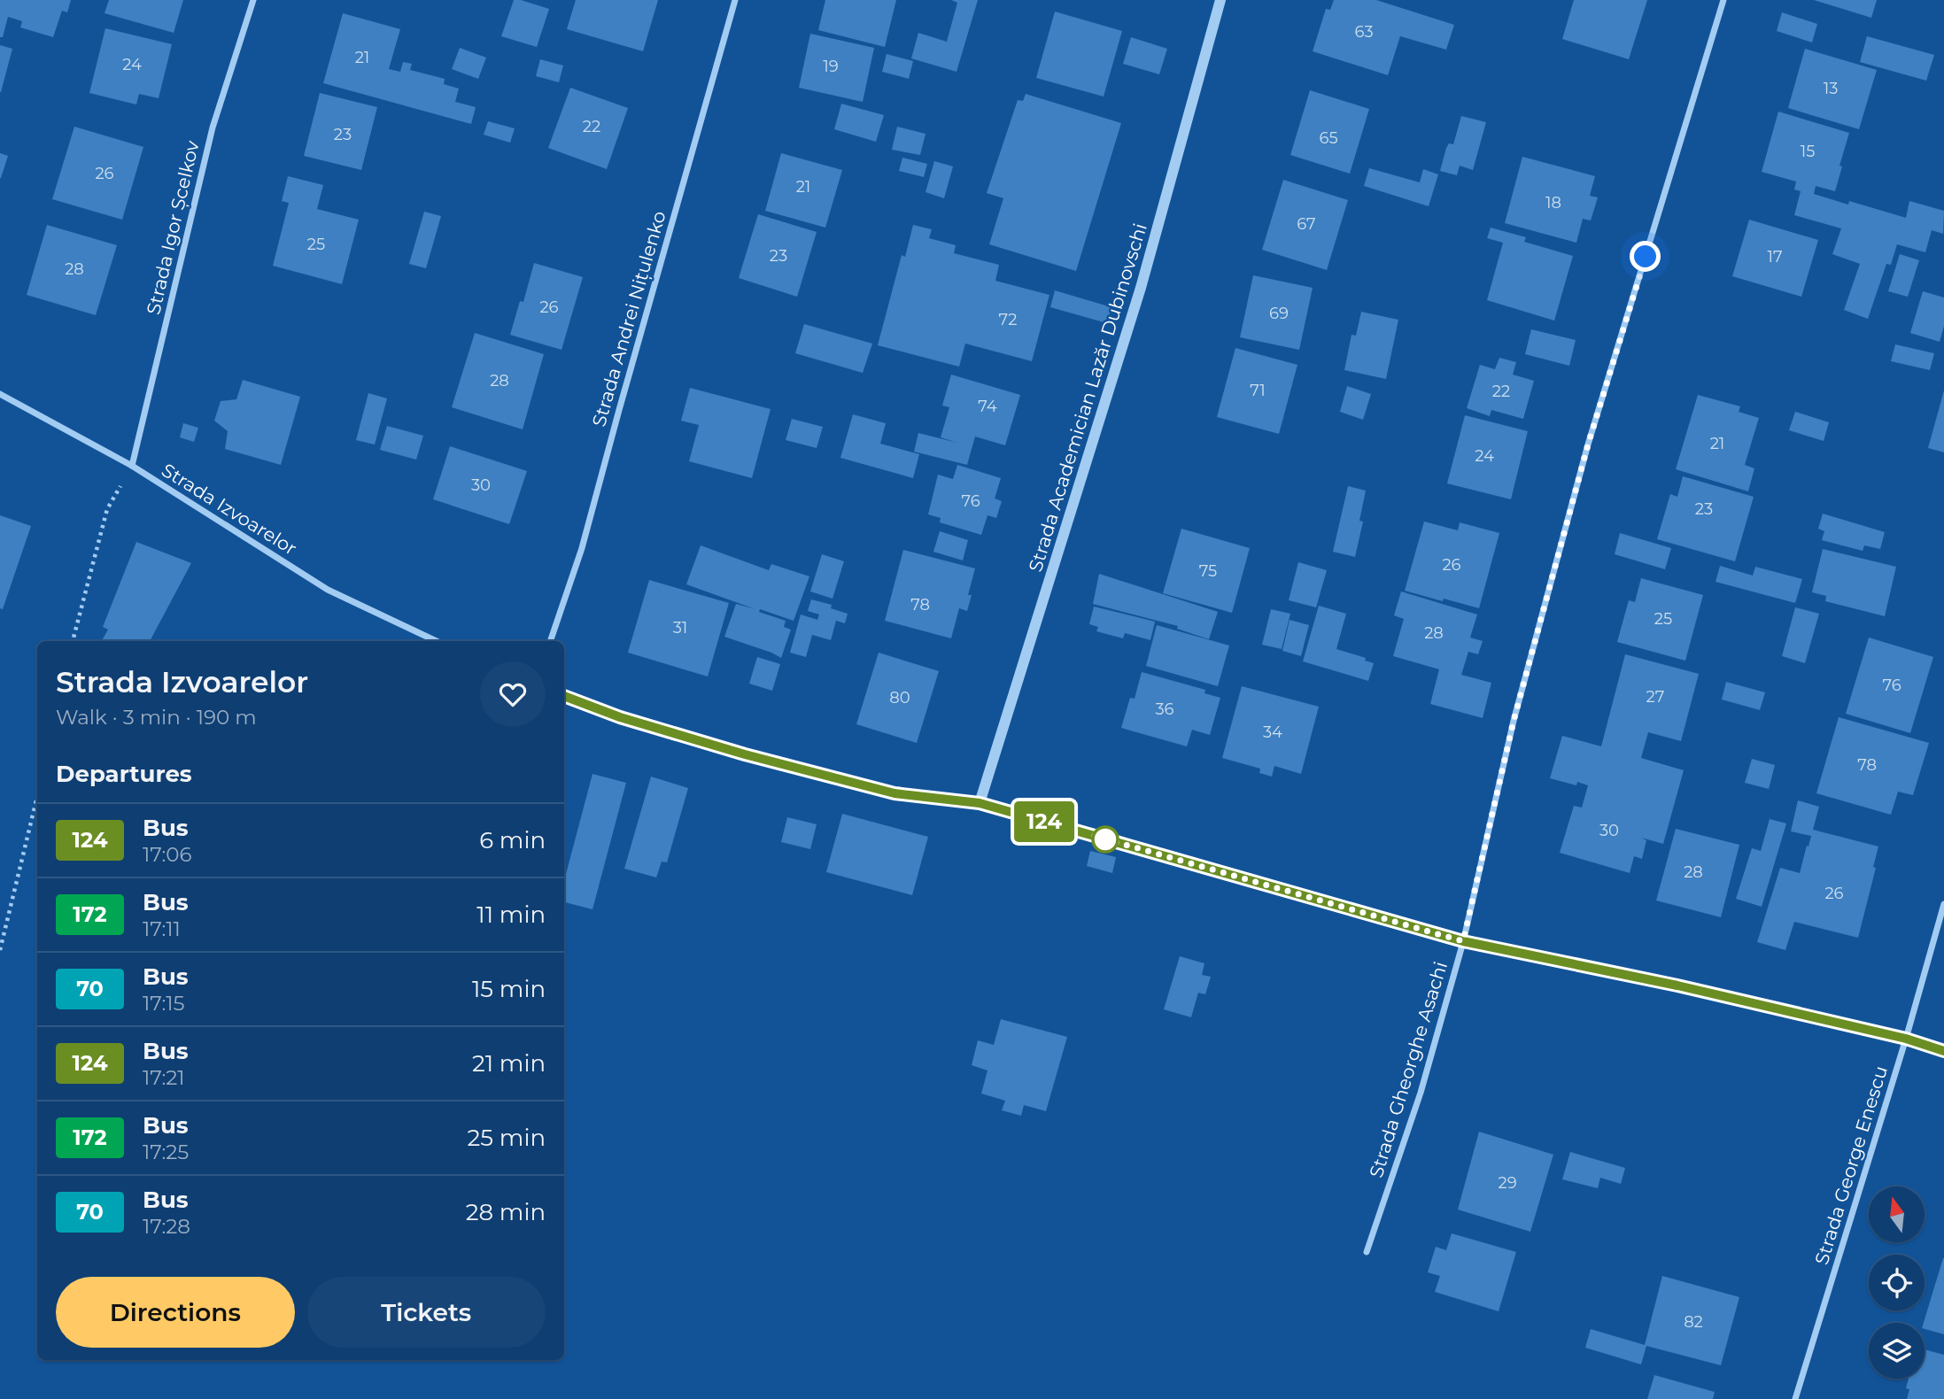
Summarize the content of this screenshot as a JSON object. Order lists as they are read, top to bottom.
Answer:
{
  "streets": {
    "street": [
      "Strada Igor Șсelkov",
      "Strada Andrei Nițulenko",
      "Strada Academician Lazăr Dubinovschi",
      "Strada Izvoarelor",
      "Strada Gheorghe Asachi",
      "Strada George Enescu"
    ]
  },
  "crossings": [
    ["Strada Igor Șсelkov", "Strada Izvoarelor"]
  ],
  "lines": ["bus line 124"],
  "house_numbers": [
    "63",
    "21",
    "24",
    "19",
    "13",
    "22",
    "23",
    "65",
    "15",
    "26",
    "21",
    "18",
    "67",
    "25",
    "23",
    "17",
    "28",
    "26",
    "69",
    "72",
    "28",
    "71",
    "22",
    "74",
    "21",
    "24",
    "30",
    "76",
    "23",
    "26",
    "75",
    "78",
    "25",
    "31",
    "28",
    "76",
    "27",
    "80",
    "36",
    "34",
    "78",
    "30",
    "28",
    "26",
    "29",
    "82"
  ],
  "north": "top",
  "page": {
    "on_map": "124",
    "heading": [
      ["Strada Izvoarelor", "Walk · 3 min · 190 m"],
      "Departures"
    ],
    "list": [
      {
        "mark": "124",
        "name": "Bus",
        "note": "17:06",
        "value": "6 min"
      },
      {
        "mark": "172",
        "name": "Bus",
        "note": "17:11",
        "value": "11 min"
      },
      {
        "mark": "70",
        "name": "Bus",
        "note": "17:15",
        "value": "15 min"
      },
      {
        "mark": "124",
        "name": "Bus",
        "note": "17:21",
        "value": "21 min"
      },
      {
        "mark": "172",
        "name": "Bus",
        "note": "17:25",
        "value": "25 min"
      },
      {
        "mark": "70",
        "name": "Bus",
        "note": "17:28",
        "value": "28 min"
      }
    ],
    "buttons": ["Directions", "Tickets"]
  }
}
